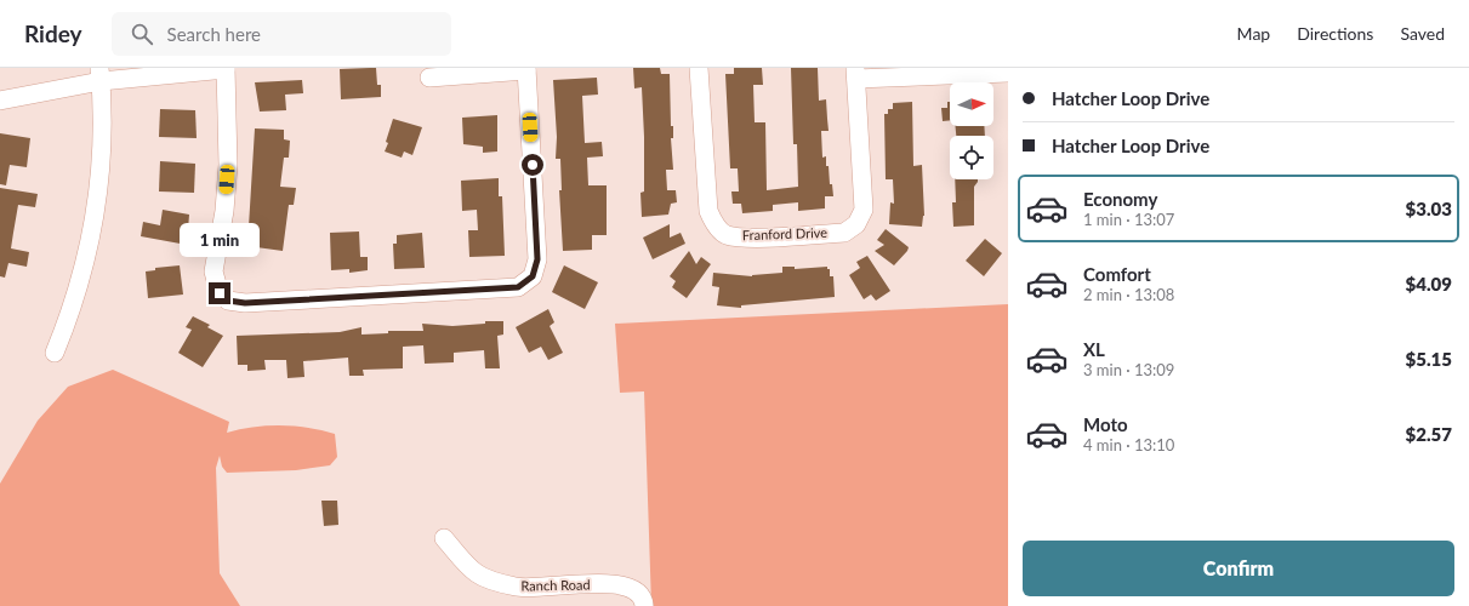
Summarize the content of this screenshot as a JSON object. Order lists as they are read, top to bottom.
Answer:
{
  "streets": {
    "street": ["Franford Drive", "Ranch Road"]
  },
  "north": "right",
  "page": {
    "header": "Ridey",
    "search": "Search here",
    "nav": ["Map", "Directions", "Saved"],
    "banner": ["Hatcher Loop Drive", "Hatcher Loop Drive"],
    "list": [
      {
        "name": "Economy",
        "note": "1 min · 13:07",
        "value": "$3.03"
      },
      {
        "name": "Comfort",
        "note": "2 min · 13:08",
        "value": "$4.09"
      },
      {
        "name": "XL",
        "note": "3 min · 13:09",
        "value": "$5.15"
      },
      {
        "name": "Moto",
        "note": "4 min · 13:10",
        "value": "$2.57"
      }
    ],
    "bubble": "1 min",
    "buttons": "Confirm"
  }
}
